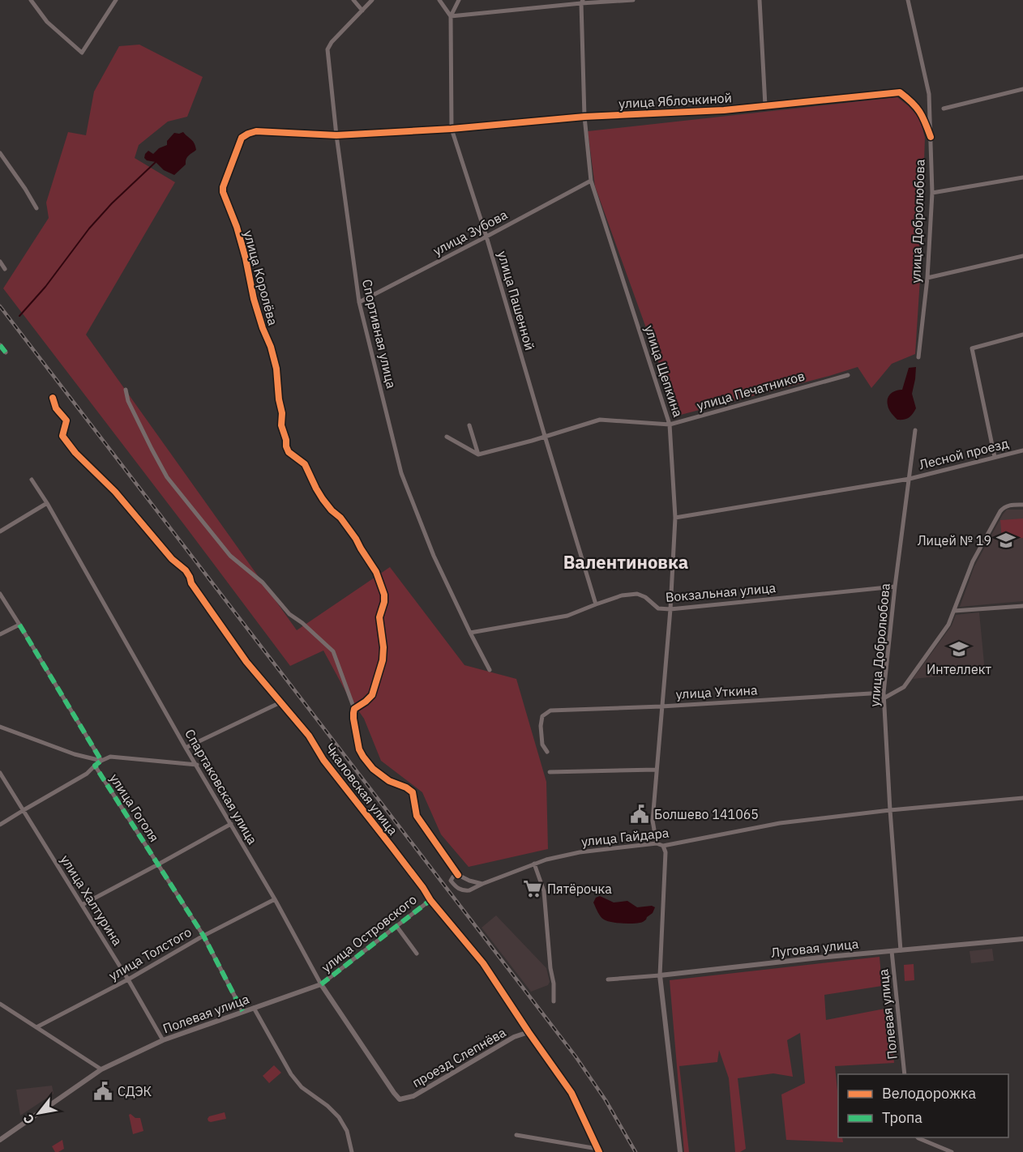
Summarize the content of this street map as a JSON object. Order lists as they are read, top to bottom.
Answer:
{
  "streets": {
    "street": [
      "улица Яблочкиной",
      "улица Добролюбова",
      "улица Зубова",
      "улица Королёва",
      "улица Пашенной",
      "Спортивная улица",
      "улица Щепкина",
      "улица Печатников",
      "Лесной проезд",
      "Вокзальная улица",
      "улица Уткина",
      "Спартаковская улица",
      "Чкаловская улица",
      "улица Гоголя",
      "улица Гайдара",
      "улица Халтурина",
      "улица Островского",
      "Луговая улица",
      "улица Толстого",
      "Полевая улица",
      "проезд Слепнёва"
    ]
  },
  "crossings": [
    ["улица Яблочкиной", "улица Добролюбова"],
    ["улица Яблочкиной", "улица Королёва"],
    ["улица Яблочкиной", "улица Пашенной"],
    ["улица Яблочкиной", "улица Щепкина"],
    ["улица Добролюбова", "Лесной проезд"],
    ["улица Добролюбова", "Вокзальная улица"],
    ["улица Добролюбова", "улица Уткина"],
    ["улица Добролюбова", "улица Гайдара"],
    ["улица Добролюбова", "Луговая улица"],
    ["улица Зубова", "улица Пашенной"],
    ["улица Зубова", "Спортивная улица"],
    ["улица Зубова", "улица Щепкина"],
    ["улица Королёва", "улица Пашенной"],
    ["улица Королёва", "Спортивная улица"],
    ["улица Пашенной", "улица Печатников"],
    ["улица Пашенной", "Вокзальная улица"],
    ["Спортивная улица", "Вокзальная улица"],
    ["улица Щепкина", "улица Печатников"],
    ["улица Щепкина", "Лесной проезд"],
    ["улица Щепкина", "Вокзальная улица"],
    ["улица Щепкина", "улица Уткина"],
    ["улица Щепкина", "улица Гайдара"],
    ["Спартаковская улица", "улица Островского"],
    ["Спартаковская улица", "улица Толстого"],
    ["Спартаковская улица", "Полевая улица"],
    ["Спартаковская улица", "проезд Слепнёва"],
    ["Чкаловская улица", "улица Островского"],
    ["Чкаловская улица", "проезд Слепнёва"],
    ["улица Гоголя", "улица Толстого"],
    ["улица Гоголя", "Полевая улица"],
    ["улица Халтурина", "улица Толстого"],
    ["улица Халтурина", "Полевая улица"],
    ["улица Островского", "Полевая улица"],
    ["Луговая улица", "Полевая улица"]
  ],
  "districts": ["Валентиновка"],
  "places": {
    "school or university": ["Лицей № 19", "Интеллект"],
    "public building": ["Болшево 141065", "СДЭК"],
    "supermarket": ["Пятёрочка"]
  },
  "legend": ["Велодорожка", "Тропа"],
  "north": "bottom left"
}
